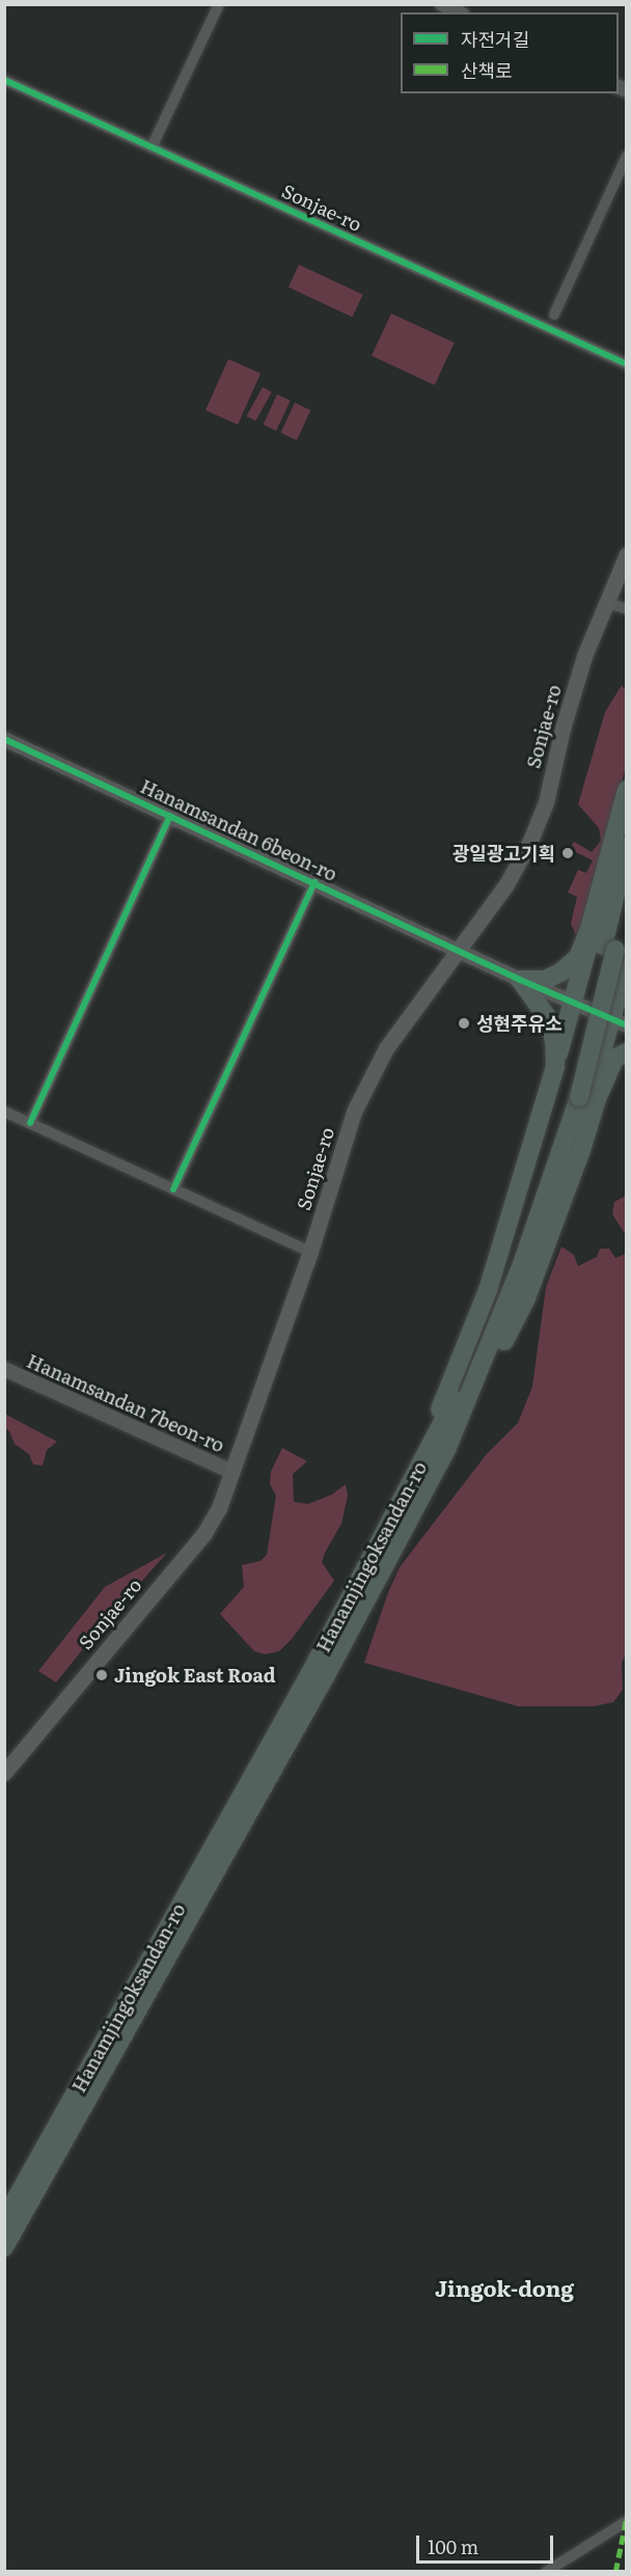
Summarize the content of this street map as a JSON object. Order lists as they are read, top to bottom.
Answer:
{
  "streets": {
    "highway": ["Hanamjingoksandan-ro"],
    "main road": ["Sonjae-ro"],
    "street": ["Hanamsandan 6beon-ro", "Hanamsandan 7beon-ro"]
  },
  "crossings": [
    ["Sonjae-ro", "Hanamsandan 6beon-ro"],
    ["Sonjae-ro", "Hanamsandan 7beon-ro"]
  ],
  "districts": ["Jingok-dong"],
  "places": ["광일광고기획", "성현주유소", "Jingok East Road"],
  "legend": ["자전거길", "산책로"],
  "scale_bar": "100 m"
}
